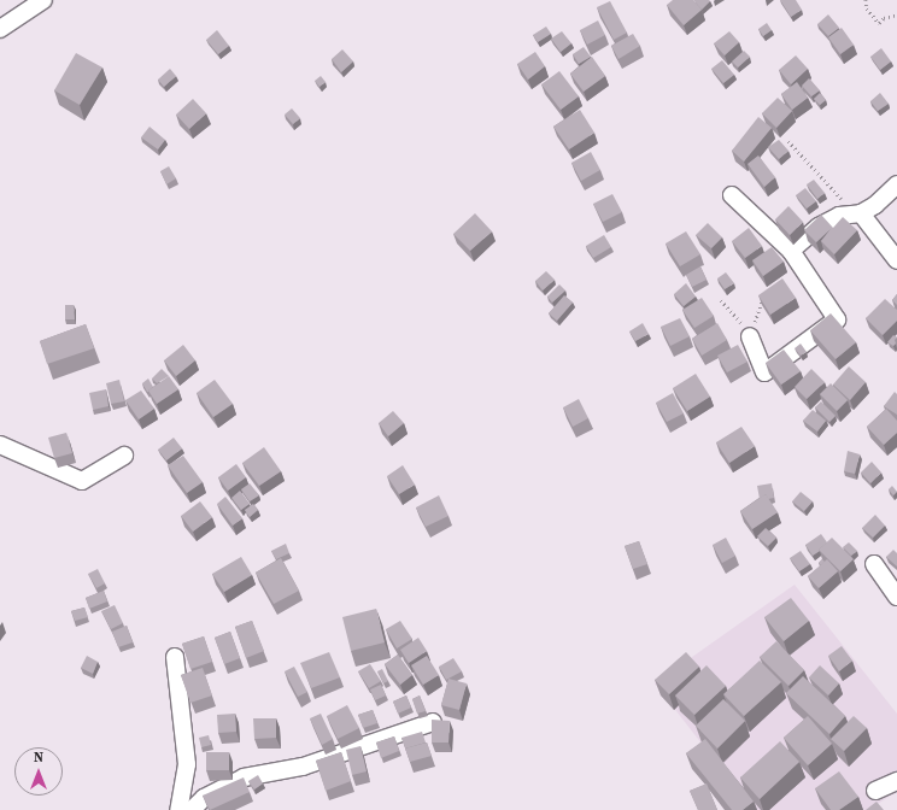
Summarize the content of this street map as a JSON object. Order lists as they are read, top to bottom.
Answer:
{
  "north": "top"
}
